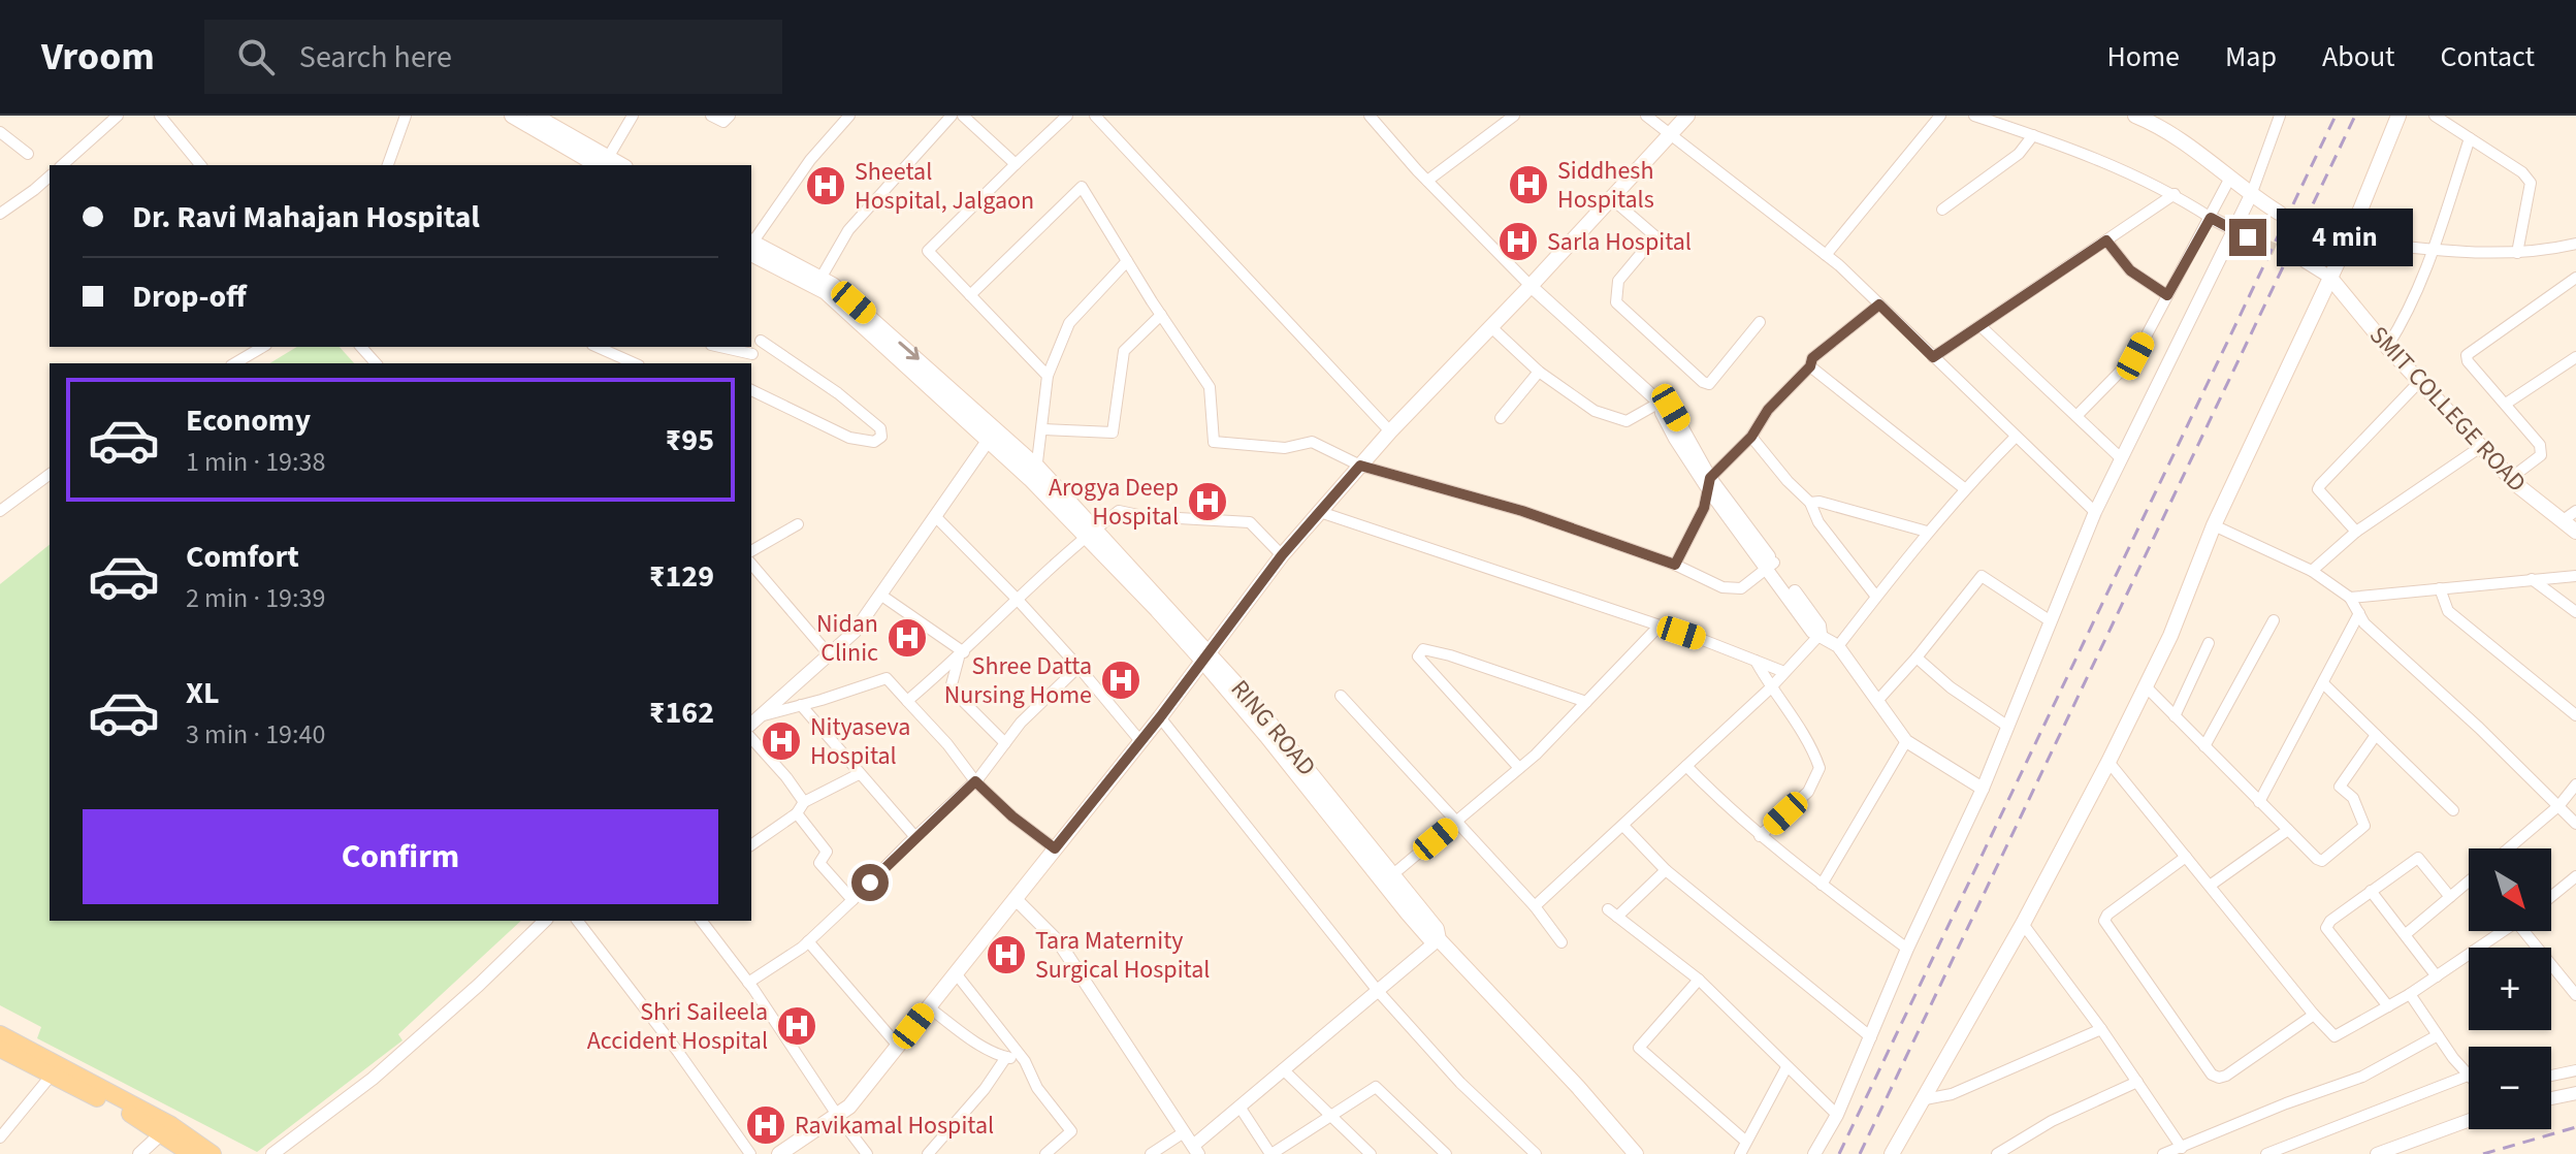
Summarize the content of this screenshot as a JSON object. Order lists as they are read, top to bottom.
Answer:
{
  "streets": {
    "main road": ["SMIT COLLEGE ROAD", "RING ROAD"]
  },
  "places": {
    "hospital": [
      "Siddhesh Hospitals",
      "Sheetal Hospital, Jalgaon",
      "Sarla Hospital",
      "Arogya Deep Hospital",
      "Nidan Clinic",
      "Shree Datta Nursing Home",
      "Nityaseva Hospital",
      "Tara Maternity Surgical Hospital",
      "Shri Saileela Accident Hospital",
      "Ravikamal Hospital"
    ]
  },
  "north": "bottom right",
  "page": {
    "header": "Vroom",
    "search": "Search here",
    "nav": [
      "Home",
      "Map",
      "About",
      "Contact"
    ],
    "banner": ["Dr. Ravi Mahajan Hospital", "Drop-off"],
    "bubble": "4 min",
    "list": [
      {
        "name": "Economy",
        "note": "1 min · 19:38",
        "value": "₹95"
      },
      {
        "name": "Comfort",
        "note": "2 min · 19:39",
        "value": "₹129"
      },
      {
        "name": "XL",
        "note": "3 min · 19:40",
        "value": "₹162"
      }
    ],
    "buttons": "Confirm",
    "map_buttons": ["+", "−"]
  }
}
